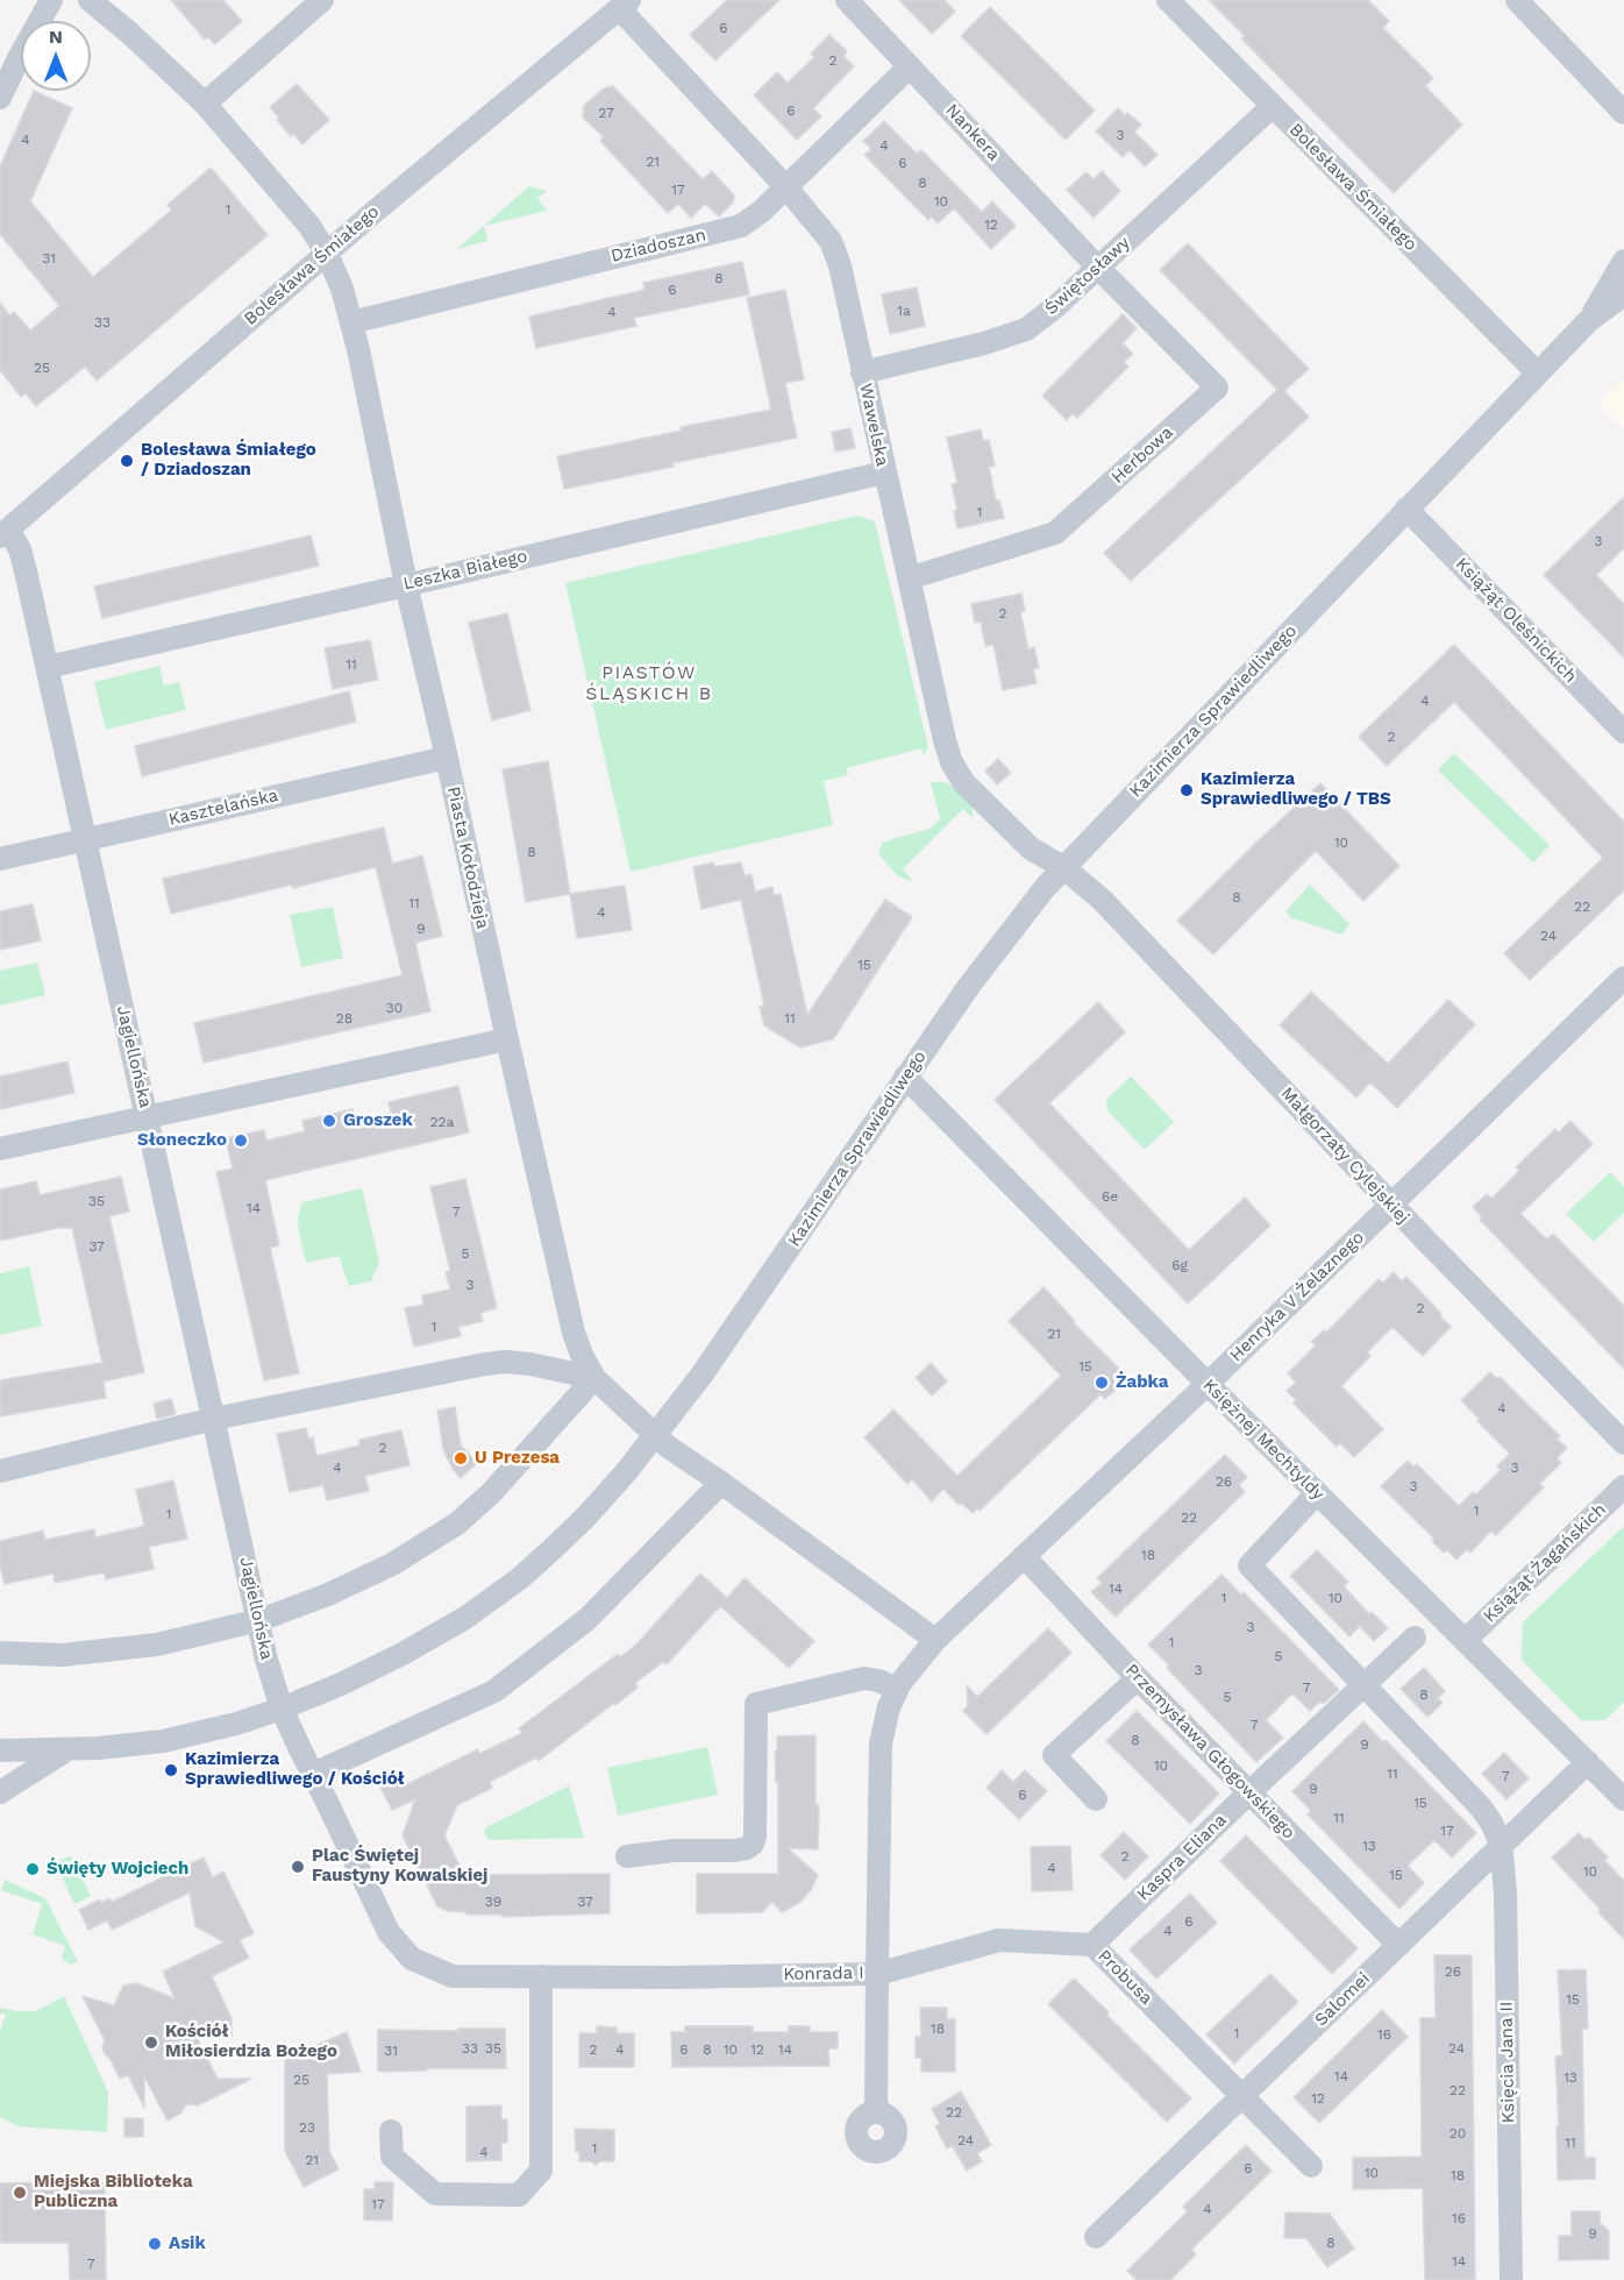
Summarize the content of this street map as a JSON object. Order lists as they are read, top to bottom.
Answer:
{
  "streets": {
    "street": [
      "Nankera",
      "Bolesława Śmiałego",
      "Dziadoszan",
      "Świętosławy",
      "Wawelska",
      "Herbowa",
      "Leszka Białego",
      "Książąt Oleśnickich",
      "Kazimierza Sprawiedliwego",
      "Kasztelańska",
      "Piasta Kołodzieja",
      "Jagiellońska",
      "Małgorzaty Cylejskiej",
      "Henryka V Żelaznego",
      "Księżnej Mechtyldy",
      "Książąt Żagańskich",
      "Przemysława Głogowskiego",
      "Kaspra Eliana",
      "Konrada I",
      "Probusa",
      "Salomei",
      "Księcia Jana II"
    ]
  },
  "crossings": [
    ["Nankera", "Dziadoszan"],
    ["Nankera", "Świętosławy"],
    ["Nankera", "Herbowa"],
    ["Bolesława Śmiałego", "Świętosławy"],
    ["Bolesława Śmiałego", "Wawelska"],
    ["Bolesława Śmiałego", "Kazimierza Sprawiedliwego"],
    ["Bolesława Śmiałego", "Piasta Kołodzieja"],
    ["Bolesława Śmiałego", "Jagiellońska"],
    ["Dziadoszan", "Wawelska"],
    ["Dziadoszan", "Piasta Kołodzieja"],
    ["Świętosławy", "Wawelska"],
    ["Świętosławy", "Herbowa"],
    ["Wawelska", "Herbowa"],
    ["Wawelska", "Leszka Białego"],
    ["Wawelska", "Kazimierza Sprawiedliwego"],
    ["Wawelska", "Małgorzaty Cylejskiej"],
    ["Leszka Białego", "Piasta Kołodzieja"],
    ["Leszka Białego", "Jagiellońska"],
    ["Książąt Oleśnickich", "Kazimierza Sprawiedliwego"],
    ["Kazimierza Sprawiedliwego", "Piasta Kołodzieja"],
    ["Kazimierza Sprawiedliwego", "Jagiellońska"],
    ["Kazimierza Sprawiedliwego", "Małgorzaty Cylejskiej"],
    ["Kazimierza Sprawiedliwego", "Księżnej Mechtyldy"],
    ["Kazimierza Sprawiedliwego", "Konrada I"],
    ["Kasztelańska", "Piasta Kołodzieja"],
    ["Kasztelańska", "Jagiellońska"],
    ["Jagiellońska", "Konrada I"],
    ["Małgorzaty Cylejskiej", "Henryka V Żelaznego"],
    ["Henryka V Żelaznego", "Księżnej Mechtyldy"],
    ["Henryka V Żelaznego", "Przemysława Głogowskiego"],
    ["Henryka V Żelaznego", "Konrada I"],
    ["Księżnej Mechtyldy", "Książąt Żagańskich"],
    ["Księżnej Mechtyldy", "Salomei"],
    ["Przemysława Głogowskiego", "Kaspra Eliana"],
    ["Przemysława Głogowskiego", "Salomei"],
    ["Kaspra Eliana", "Probusa"],
    ["Konrada I", "Probusa"],
    ["Probusa", "Salomei"],
    ["Salomei", "Księcia Jana II"]
  ],
  "districts": ["PIASTÓW ŚLĄSKICH B"],
  "places": [
    "Bolesława Śmiałego / Dziadoszan",
    "Kazimierza Sprawiedliwego / TBS",
    "Groszek",
    "Słoneczko",
    "Żabka",
    "U Prezesa",
    "Kazimierza Sprawiedliwego / Kościół",
    "Plac Świętej Faustyny Kowalskiej",
    "Święty Wojciech",
    "Kościół Miłosierdzia Bożego",
    "Miejska Biblioteka Publiczna",
    "Asik"
  ],
  "house_numbers": [
    "6",
    "2",
    "6",
    "27",
    "3",
    "4",
    "4",
    "21",
    "6",
    "8",
    "17",
    "10",
    "1",
    "12",
    "31",
    "8",
    "6",
    "1a",
    "4",
    "33",
    "25",
    "1",
    "3",
    "2",
    "11",
    "4",
    "2",
    "10",
    "8",
    "8",
    "11",
    "22",
    "4",
    "9",
    "24",
    "15",
    "30",
    "28",
    "11",
    "22a",
    "6e",
    "35",
    "14",
    "7",
    "37",
    "5",
    "6g",
    "3",
    "2",
    "1",
    "21",
    "15",
    "4",
    "2",
    "4",
    "3",
    "26",
    "3",
    "1",
    "1",
    "22",
    "18",
    "14",
    "1",
    "10",
    "3",
    "1",
    "5",
    "3",
    "7",
    "8",
    "5",
    "7",
    "8",
    "9",
    "10",
    "11",
    "7",
    "9",
    "6",
    "15",
    "11",
    "17",
    "13",
    "2",
    "4",
    "10",
    "15",
    "39",
    "37",
    "6",
    "4",
    "26",
    "15",
    "18",
    "1",
    "16",
    "33",
    "35",
    "24",
    "2",
    "4",
    "6",
    "8",
    "10",
    "12",
    "14",
    "31",
    "14",
    "13",
    "25",
    "22",
    "12",
    "22",
    "23",
    "20",
    "24",
    "11",
    "1",
    "4",
    "21",
    "6",
    "10",
    "18",
    "17",
    "4",
    "16",
    "9",
    "8",
    "14",
    "7"
  ],
  "north": "top"
}
